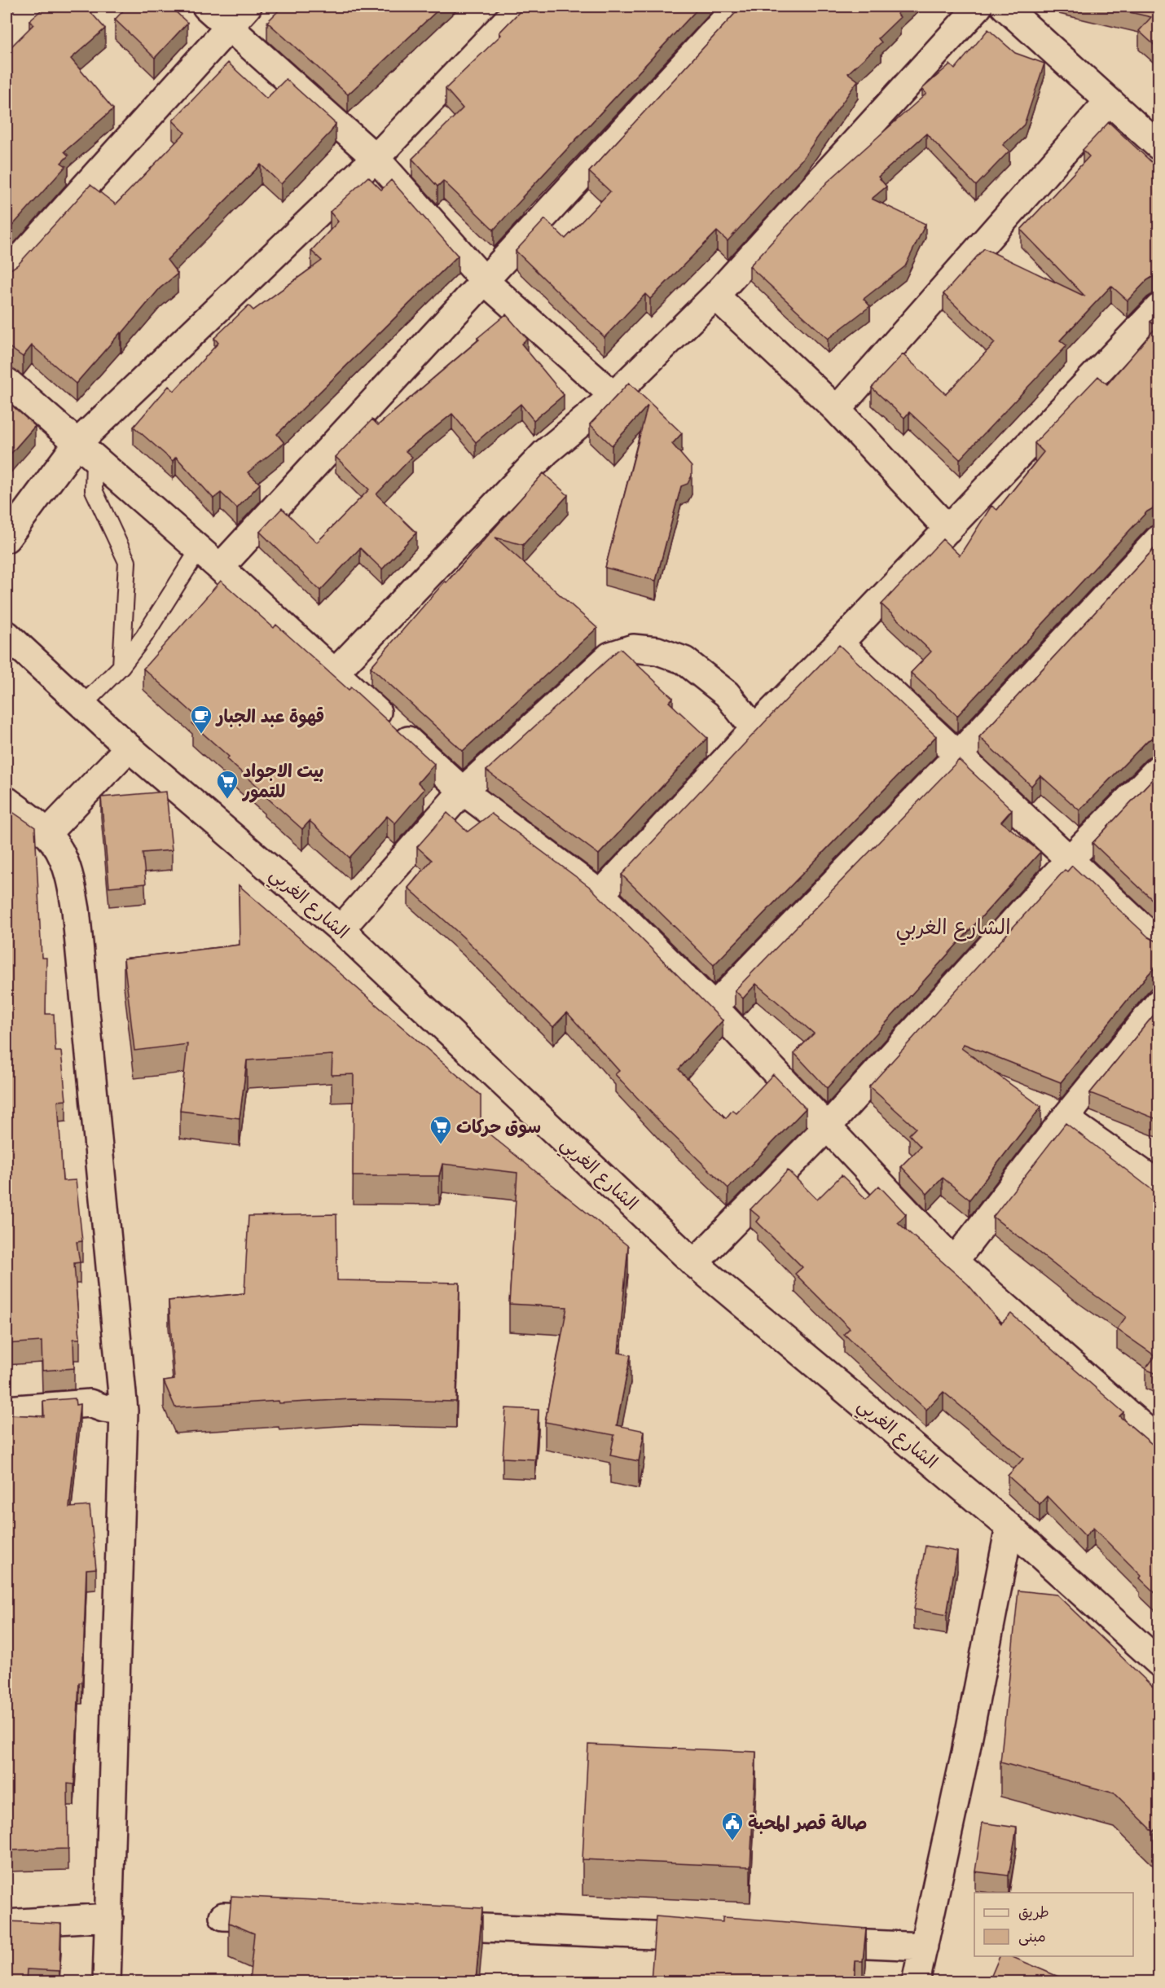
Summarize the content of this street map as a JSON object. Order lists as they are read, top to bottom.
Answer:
{
  "streets": {
    "street": ["الشارع الغربي"]
  },
  "districts": ["الشارع الغربي"],
  "places": {
    "cafe": ["قهوة عبد الجبار"],
    "supermarket": ["بيت الاجواد للتمور", "سوق حركات"],
    "public building": ["صالة قصر المحبة"]
  },
  "legend": ["طريق", "مبنى"]
}
